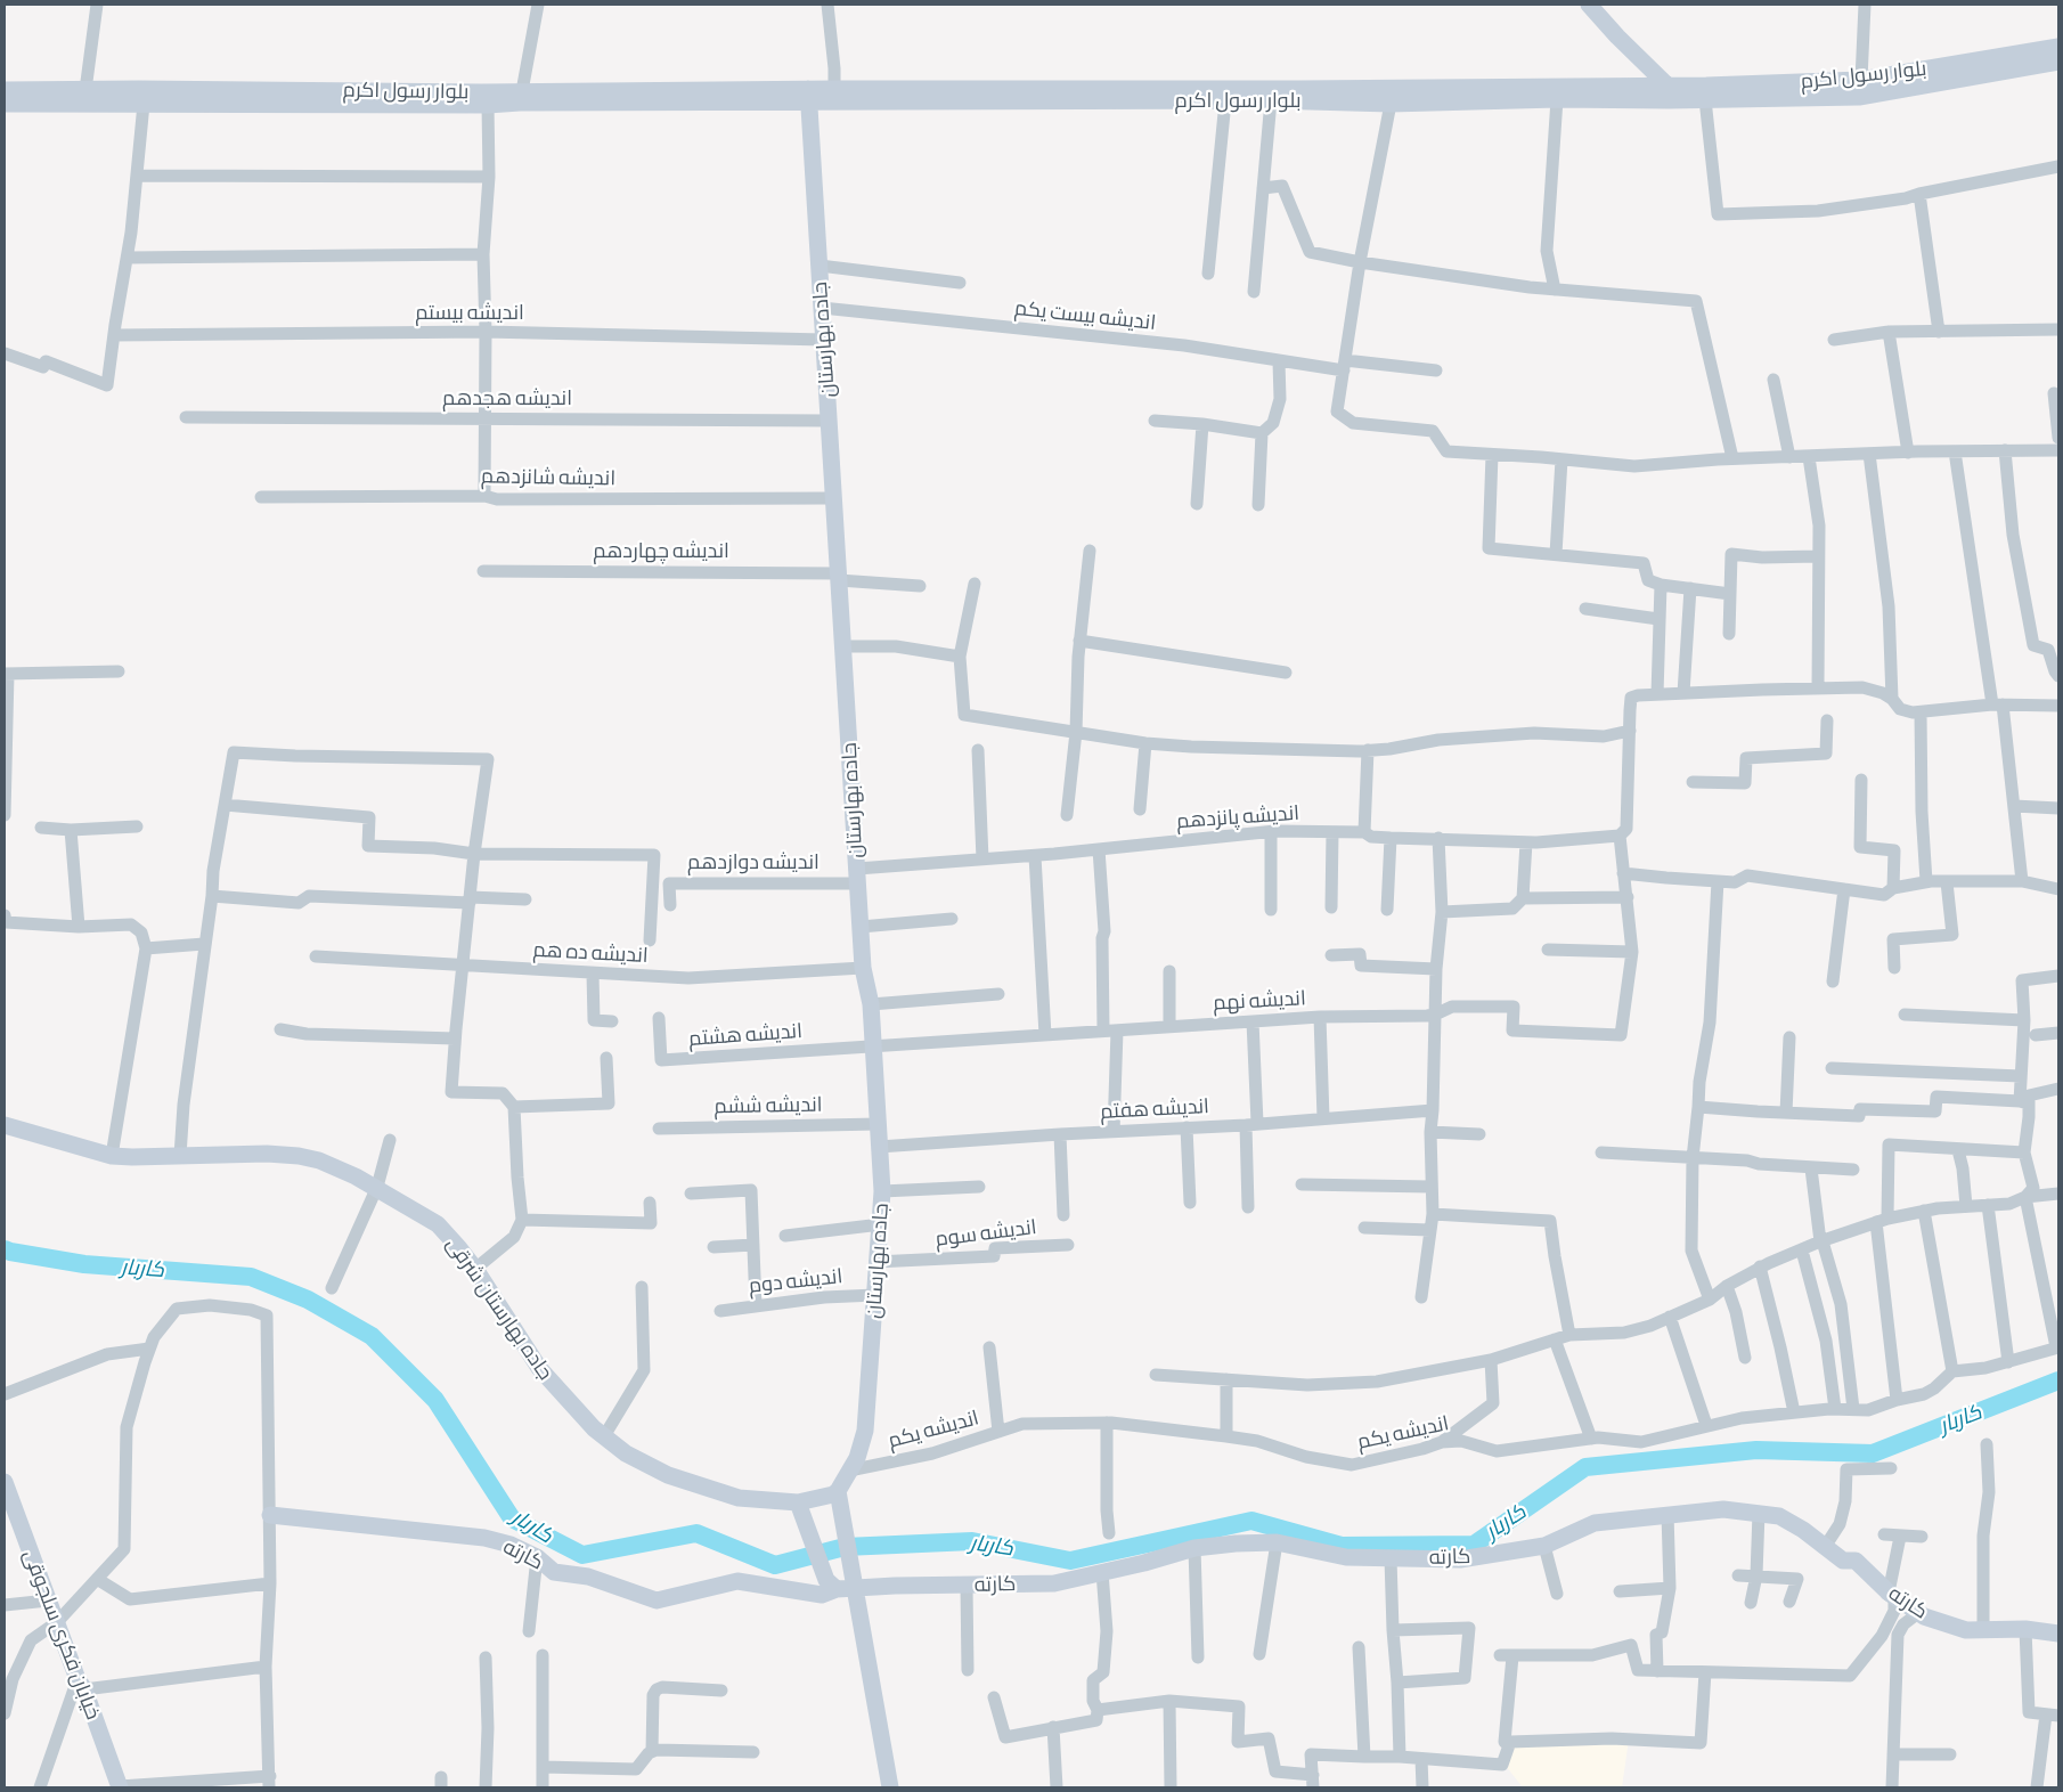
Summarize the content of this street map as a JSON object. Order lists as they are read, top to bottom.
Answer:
{
  "streets": {
    "street": [
      "بلوار رسول اکرم",
      "اندیشه بیستم",
      "اندیشه بیست یکم",
      "جاده بهارستان",
      "اندیشه هجدهم",
      "اندیشه شانزدهم",
      "اندیشه چهاردهم",
      "اندیشه پانزدهم",
      "اندیشه دوازدهم",
      "اندیشه ده هم",
      "اندیشه نهم",
      "اندیشه هشتم",
      "اندیشه ششم",
      "اندیشه هفتم",
      "اندیشه سوم",
      "اندیشه دوم",
      "جاده بهارستان شرقی",
      "اندیشه یکم",
      "کارته",
      "خیابان فکری سلجوقی"
    ]
  },
  "crossings": [
    ["بلوار رسول اکرم", "جاده بهارستان"],
    ["اندیشه بیستم", "جاده بهارستان"],
    ["اندیشه بیست یکم", "جاده بهارستان"],
    ["جاده بهارستان", "اندیشه هجدهم"],
    ["جاده بهارستان", "اندیشه شانزدهم"],
    ["جاده بهارستان", "اندیشه چهاردهم"],
    ["جاده بهارستان", "اندیشه پانزدهم"],
    ["جاده بهارستان", "اندیشه دوازدهم"],
    ["جاده بهارستان", "اندیشه ده هم"],
    ["جاده بهارستان", "اندیشه نهم"],
    ["جاده بهارستان", "اندیشه هشتم"],
    ["جاده بهارستان", "اندیشه ششم"],
    ["جاده بهارستان", "اندیشه هفتم"],
    ["جاده بهارستان", "اندیشه سوم"],
    ["جاده بهارستان", "اندیشه دوم"],
    ["جاده بهارستان", "اندیشه یکم"],
    ["اندیشه پانزدهم", "اندیشه دوازدهم"],
    ["اندیشه نهم", "اندیشه هشتم"]
  ],
  "water": ["کاربار"]
}
